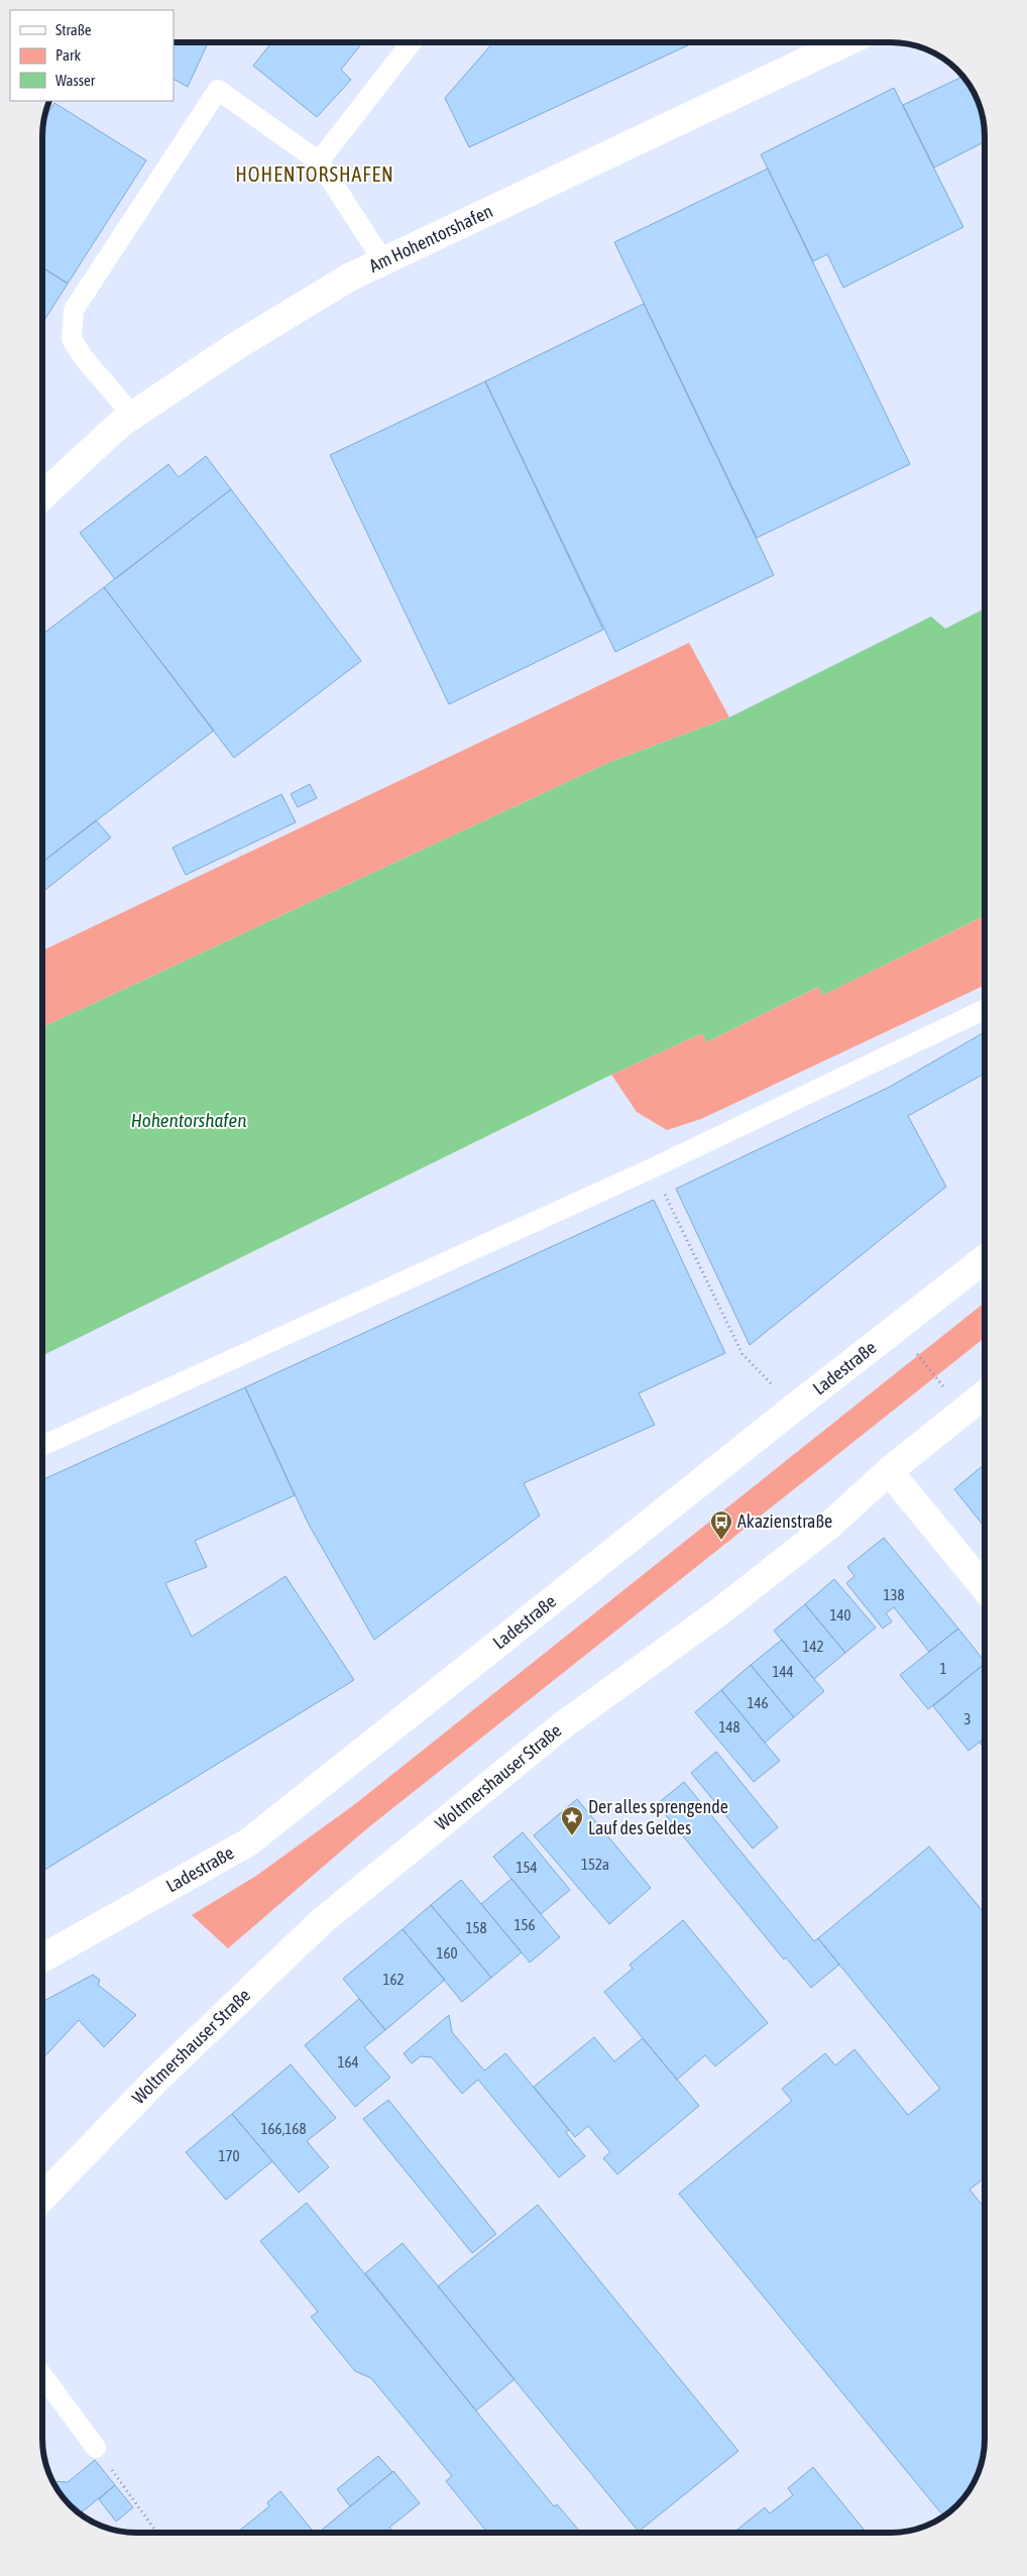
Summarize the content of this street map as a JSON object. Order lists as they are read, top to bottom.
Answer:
{
  "streets": {
    "street": ["Am Hohentorshafen", "Ladestraße", "Woltmershauser Straße"]
  },
  "districts": ["HOHENTORSHAFEN"],
  "water": ["Hohentorshafen"],
  "places": {
    "bus stop": ["Akazienstraße"],
    "place": ["Der alles sprengende Lauf des Geldes"]
  },
  "house_numbers": [
    "138",
    "140",
    "142",
    "1",
    "144",
    "146",
    "3",
    "148",
    "152a",
    "154",
    "156",
    "158",
    "160",
    "162",
    "164",
    "166,168",
    "170"
  ],
  "legend": ["Straße", "Park", "Wasser"]
}
